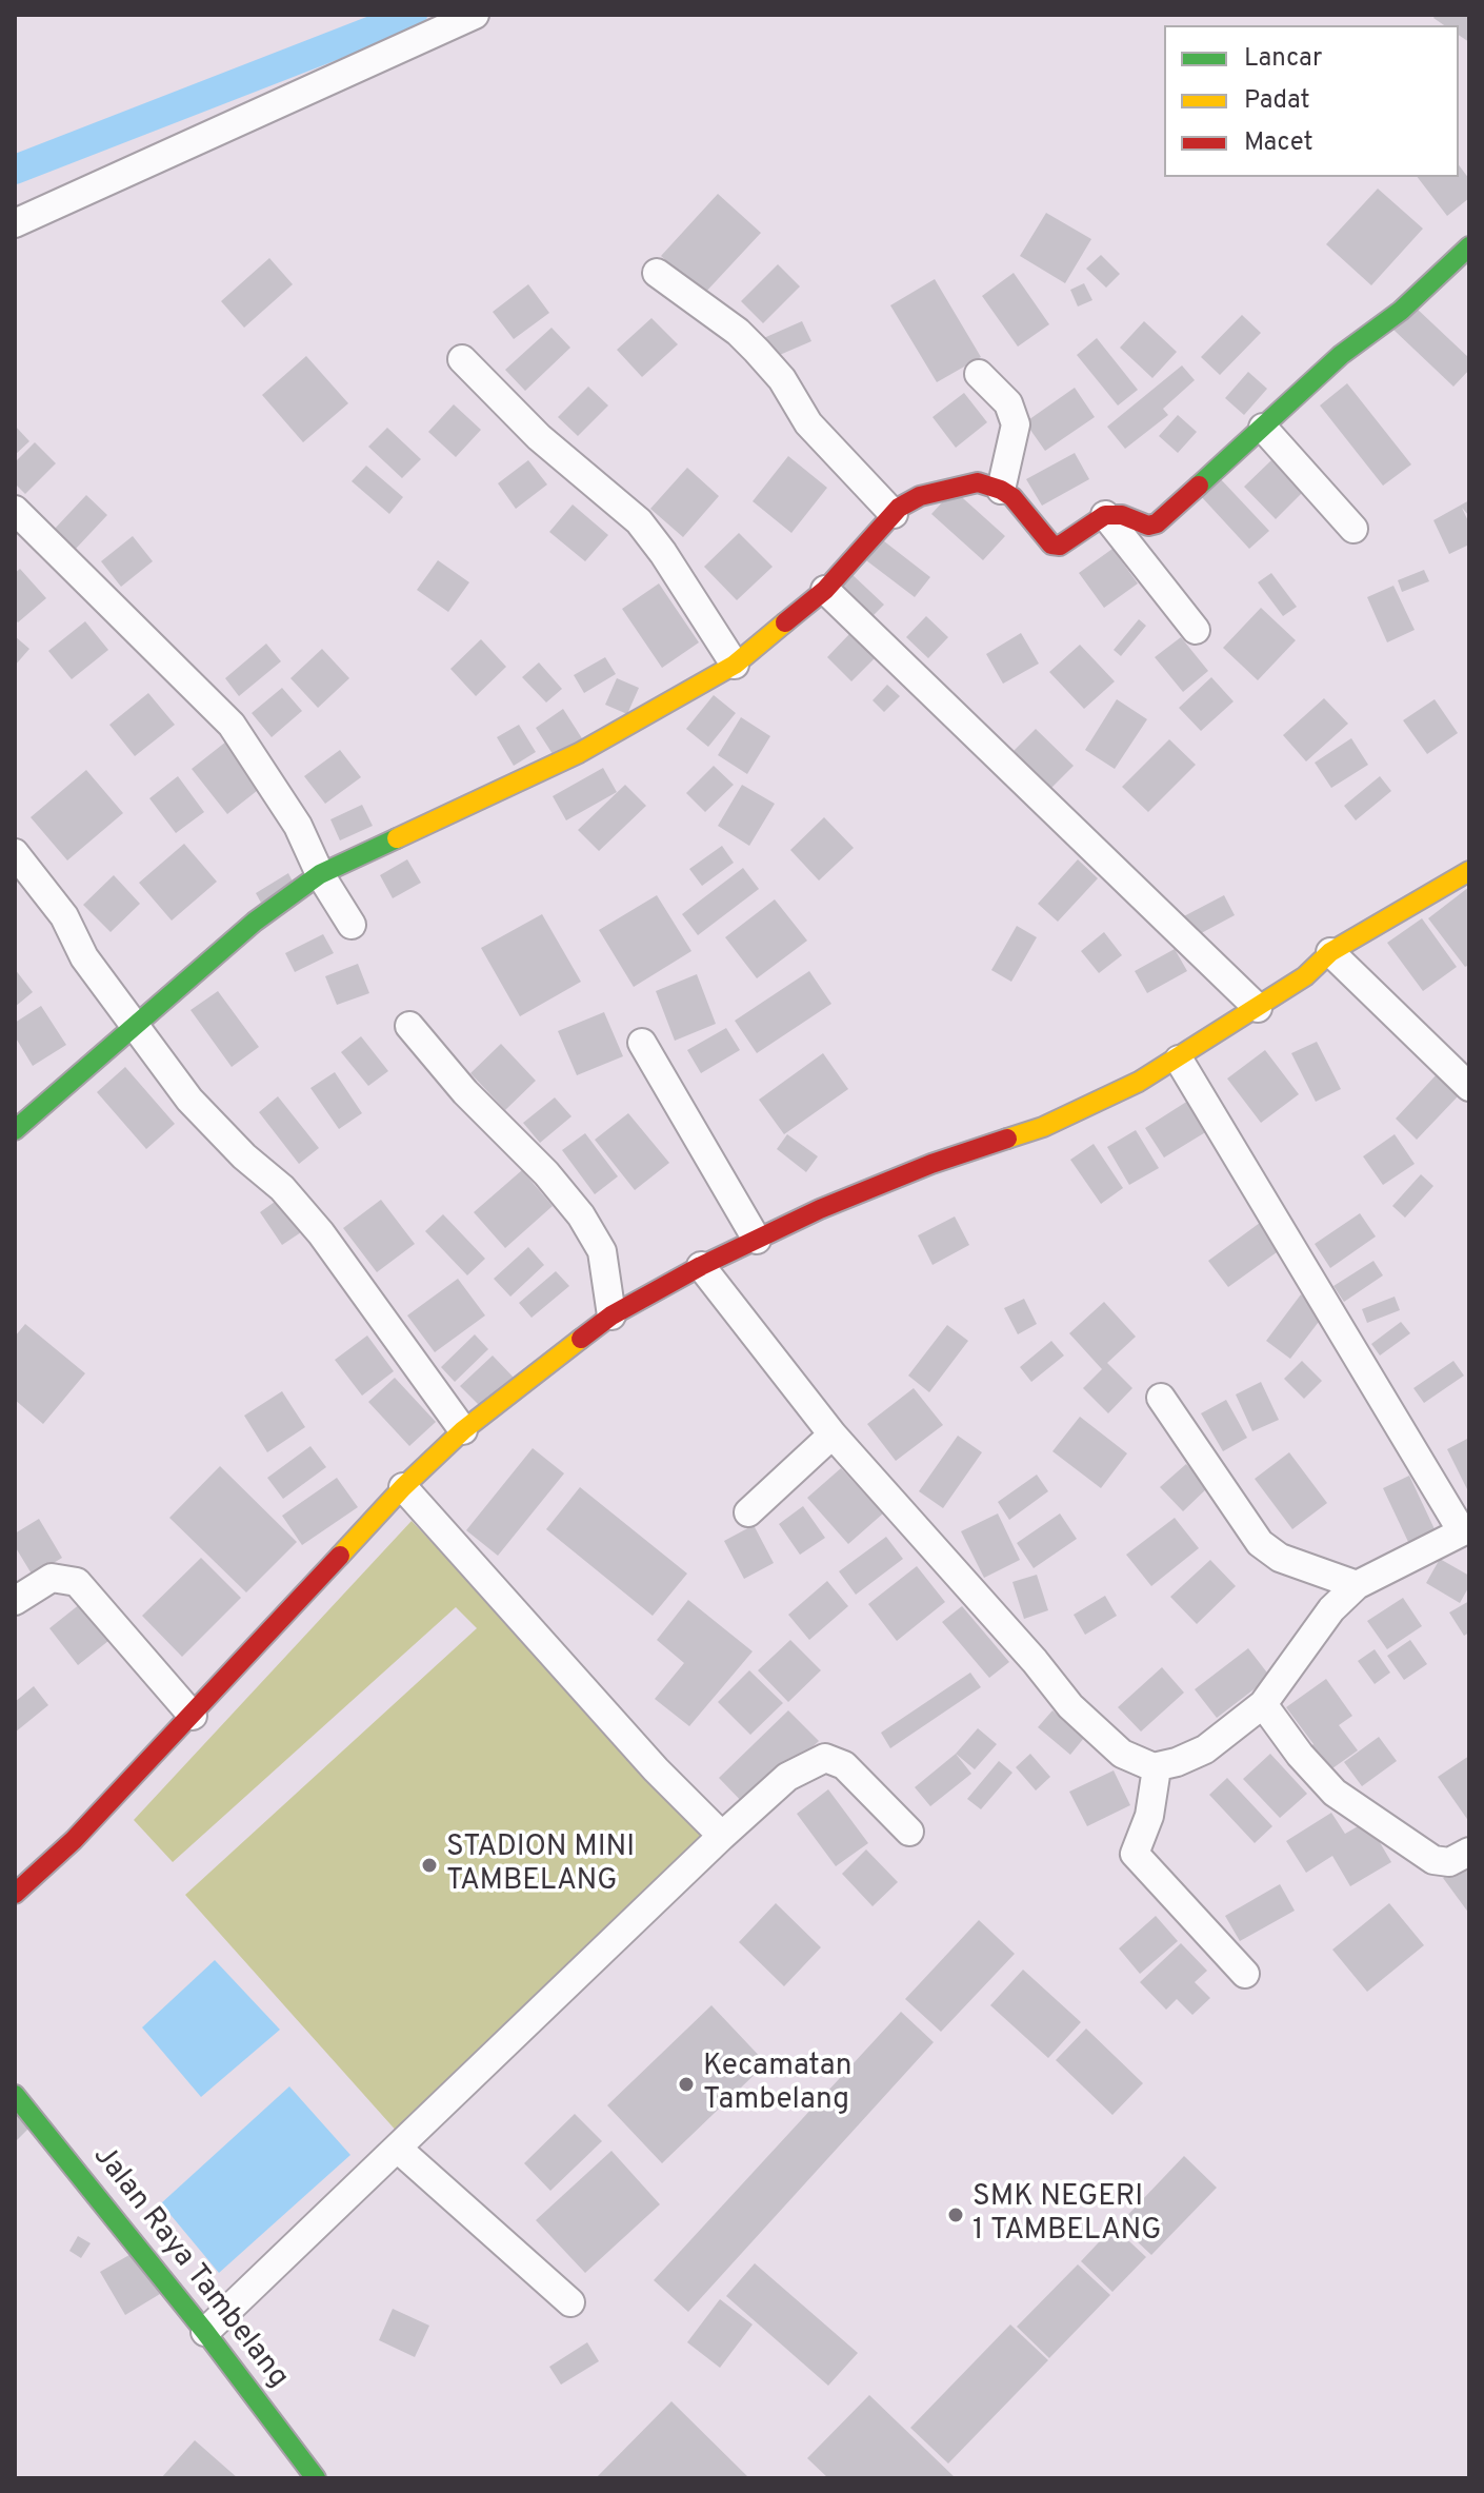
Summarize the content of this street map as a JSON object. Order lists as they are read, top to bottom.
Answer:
{
  "streets": {
    "street": ["Jalan Raya Tambelang"]
  },
  "places": ["STADION MINI TAMBELANG", "Kecamatan Tambelang", "SMK NEGERI 1 TAMBELANG"],
  "legend": ["Lancar", "Padat", "Macet"]
}
